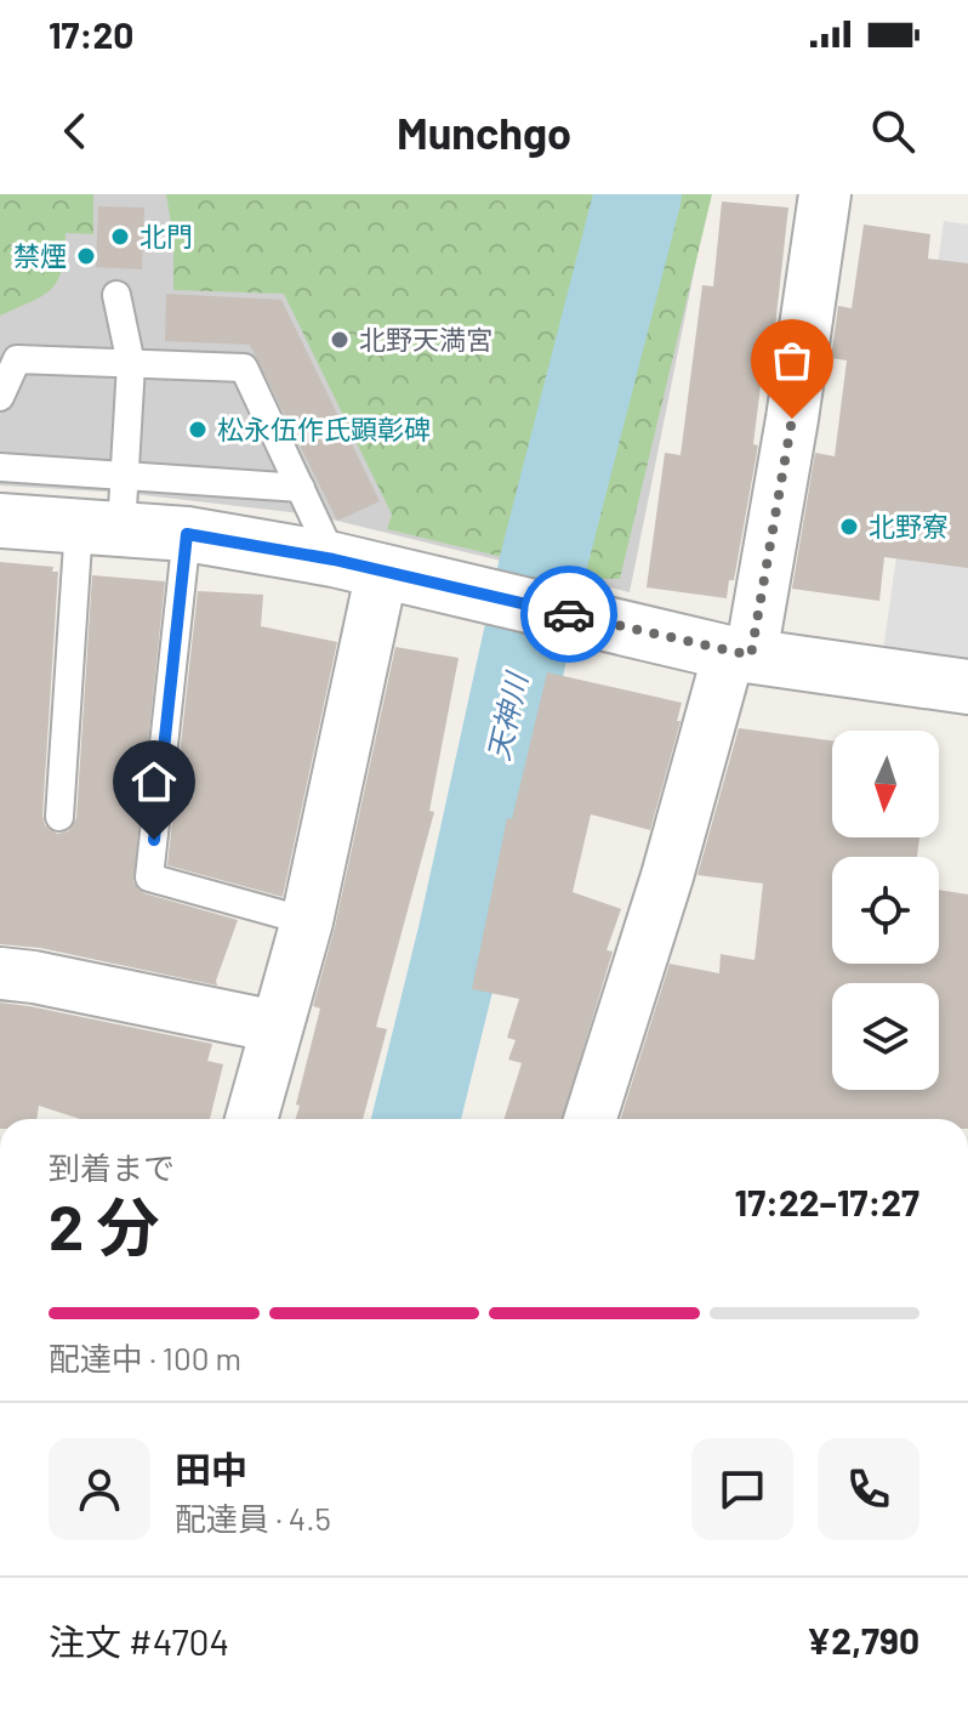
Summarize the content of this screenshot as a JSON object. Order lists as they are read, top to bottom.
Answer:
{
  "water": ["天神川"],
  "places": [
    "北門",
    "禁煙",
    "北野天満宮",
    "松永伍作氏顕彰碑",
    "北野寮"
  ],
  "north": "bottom",
  "page": {
    "status": "17:20",
    "header": "Munchgo",
    "heading": ["2 分", "到着まで", "17:22–17:27"],
    "panel": [
      "田中",
      "配達員 · 4.5",
      "注文 #4704",
      "¥2,790"
    ],
    "bar": "配達中 · 100 m"
  }
}
